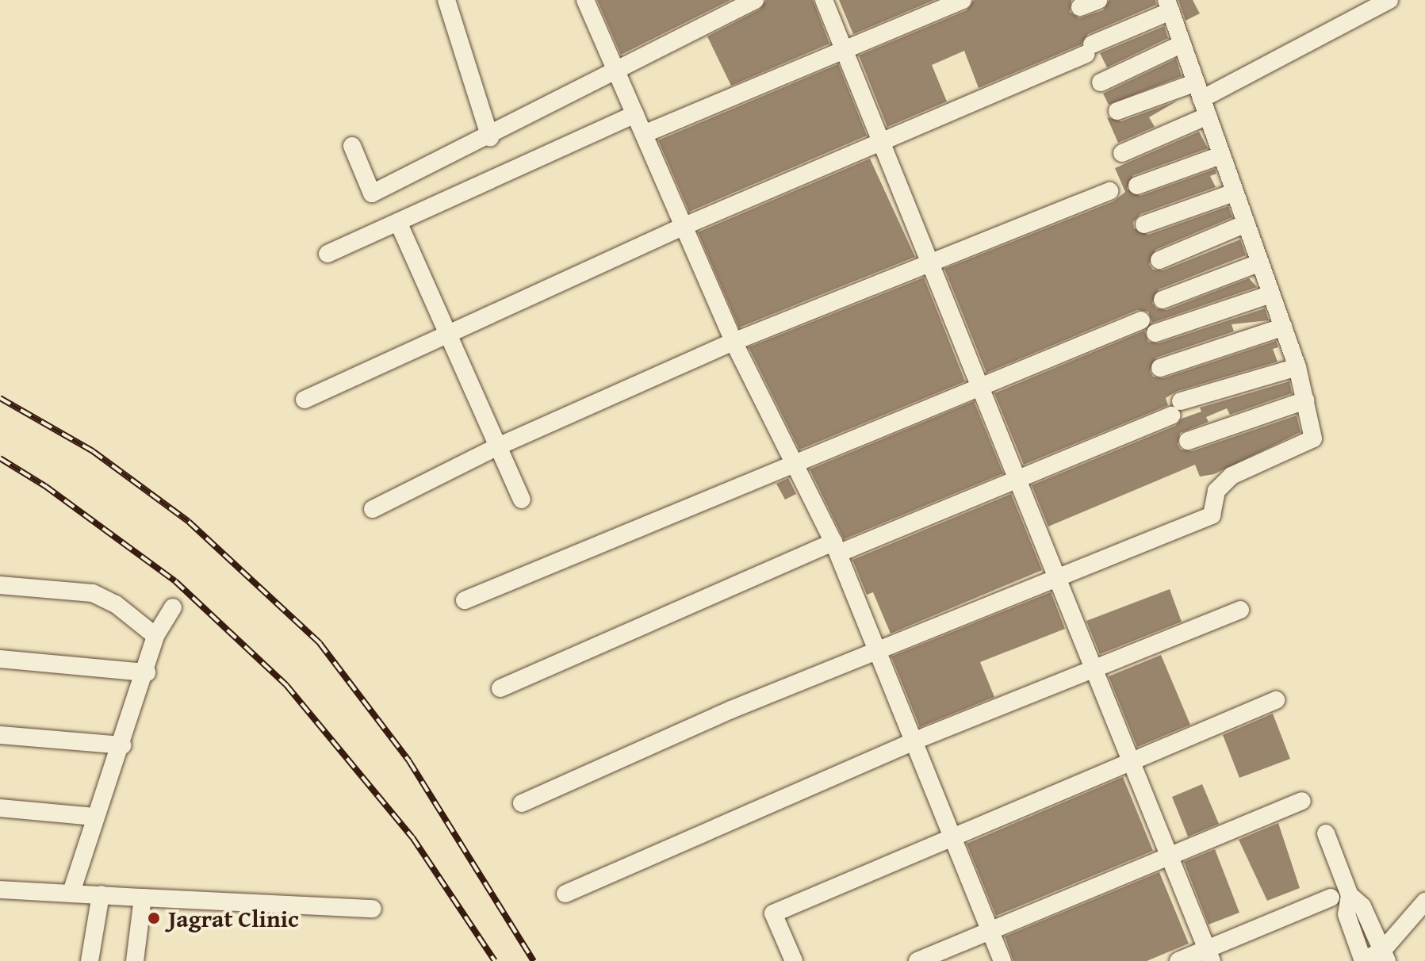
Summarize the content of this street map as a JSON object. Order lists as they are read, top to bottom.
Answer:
{
  "places": ["Jagrat Clinic"]
}
